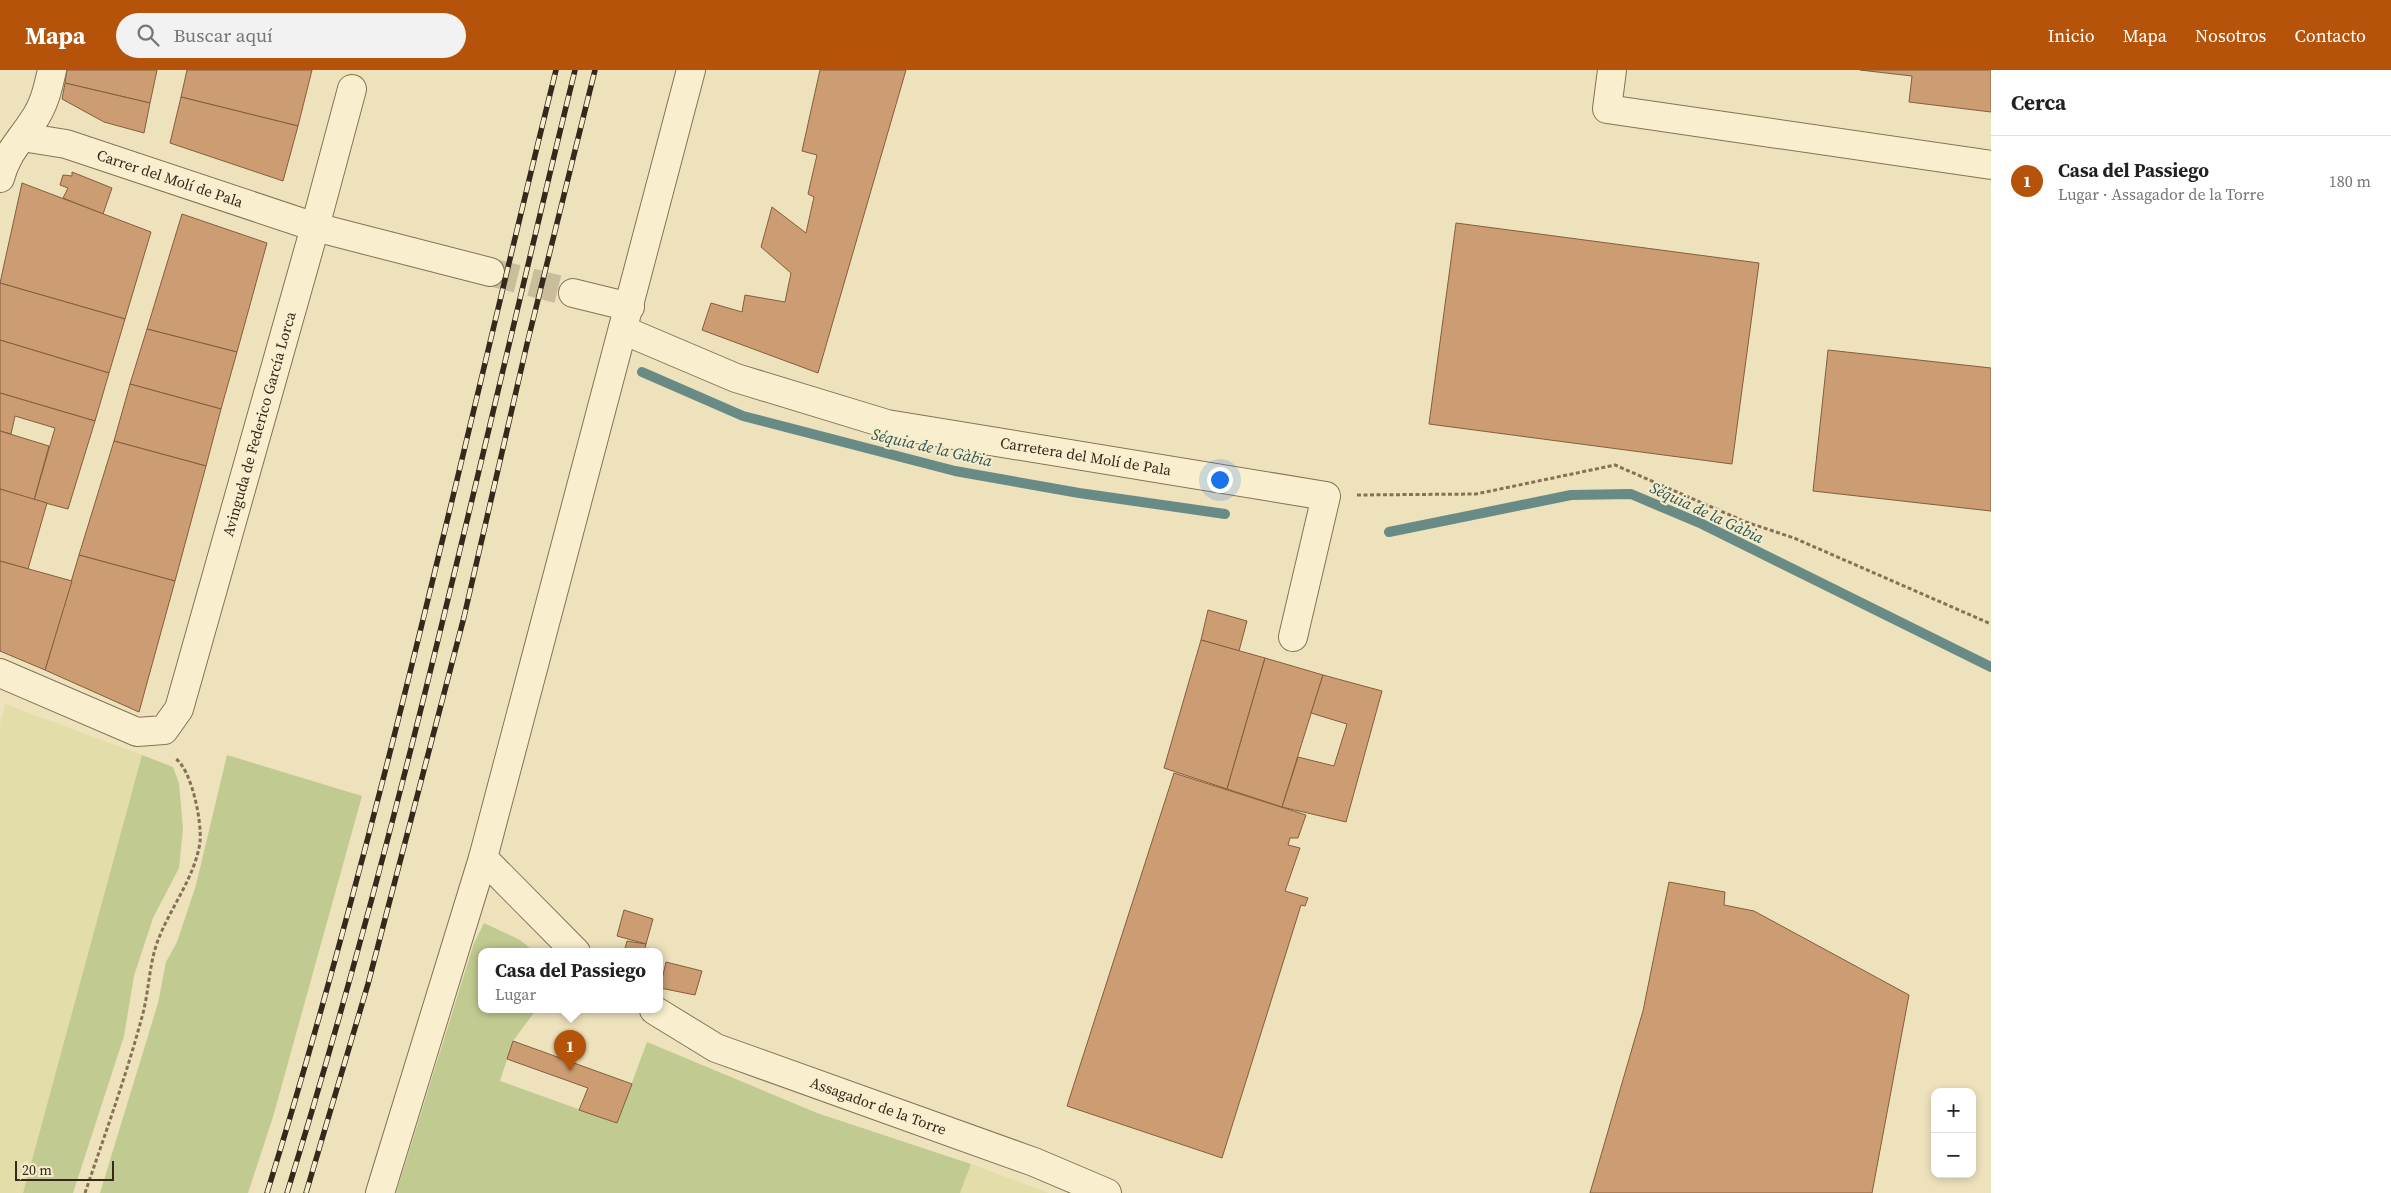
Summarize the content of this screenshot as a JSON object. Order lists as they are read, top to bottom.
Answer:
{
  "streets": {
    "street": [
      "Carrer del Molí de Pala",
      "Avinguda de Federico García Lorca",
      "Carretera del Molí de Pala",
      "Assagador de la Torre"
    ]
  },
  "crossings": [
    ["Carrer del Molí de Pala", "Avinguda de Federico García Lorca"]
  ],
  "water": ["Séquia de la Gàbia"],
  "scale_bar": "20 m",
  "page": {
    "header": "Mapa",
    "search": "Buscar aquí",
    "nav": [
      "Inicio",
      "Mapa",
      "Nosotros",
      "Contacto"
    ],
    "heading": "Cerca",
    "list": [
      {
        "mark": "1",
        "name": "Casa del Passiego",
        "note": "Lugar · Assagador de la Torre",
        "value": "180 m"
      }
    ],
    "popup": ["Casa del Passiego", "Lugar"],
    "pins": "1",
    "map_buttons": ["+", "−"],
    "scale": "20 m"
  }
}
